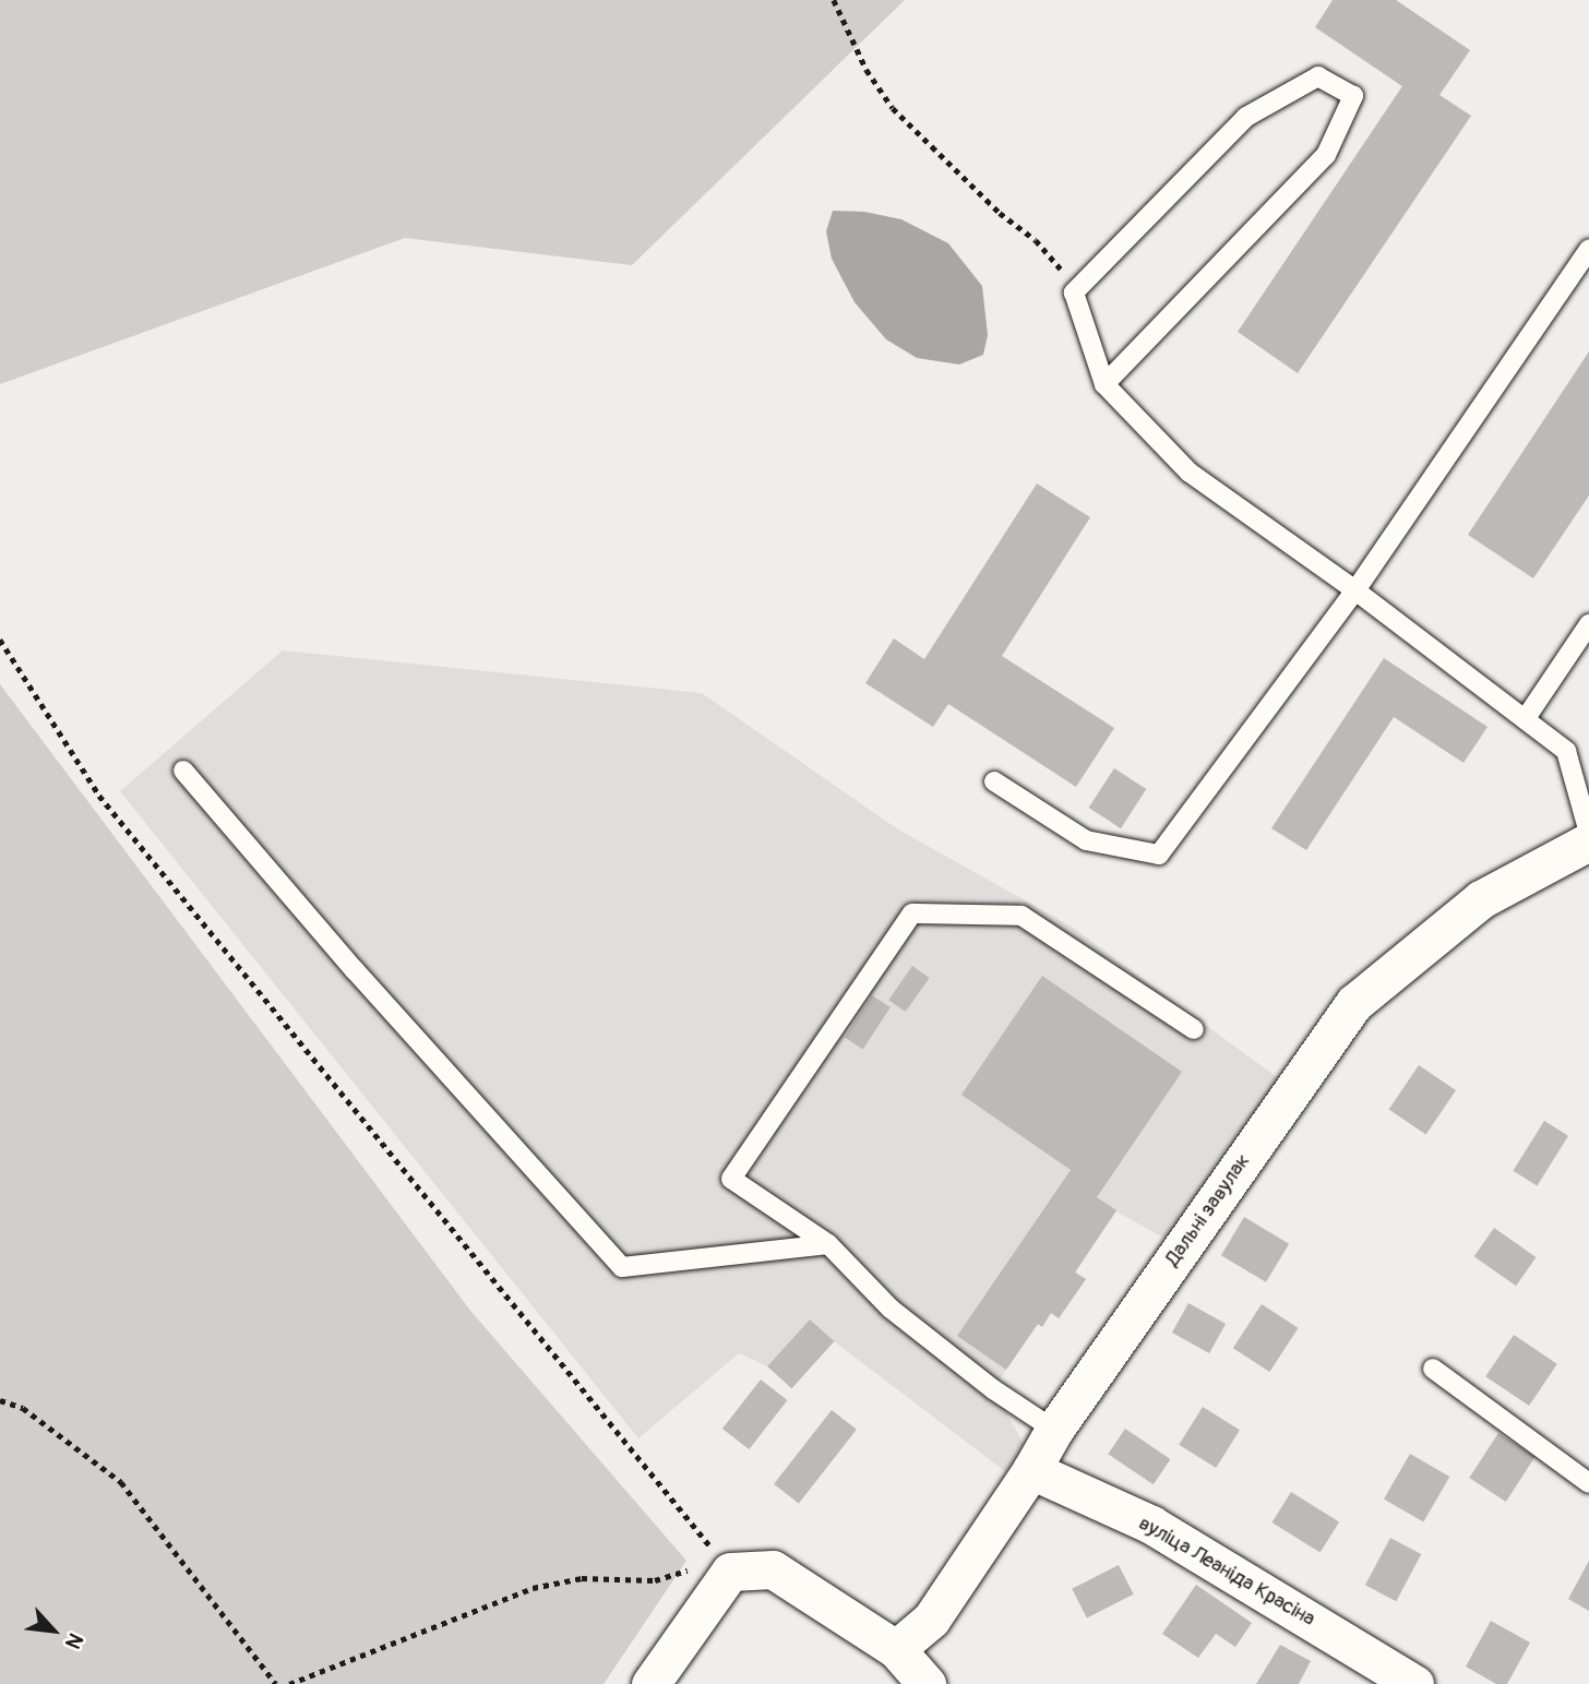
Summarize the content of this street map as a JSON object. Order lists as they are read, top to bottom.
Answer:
{
  "streets": {
    "street": ["Дальні завулак", "вуліца Леаніда Красіна"]
  },
  "crossings": [
    ["Дальні завулак", "вуліца Леаніда Красіна"]
  ],
  "north": "bottom right"
}
